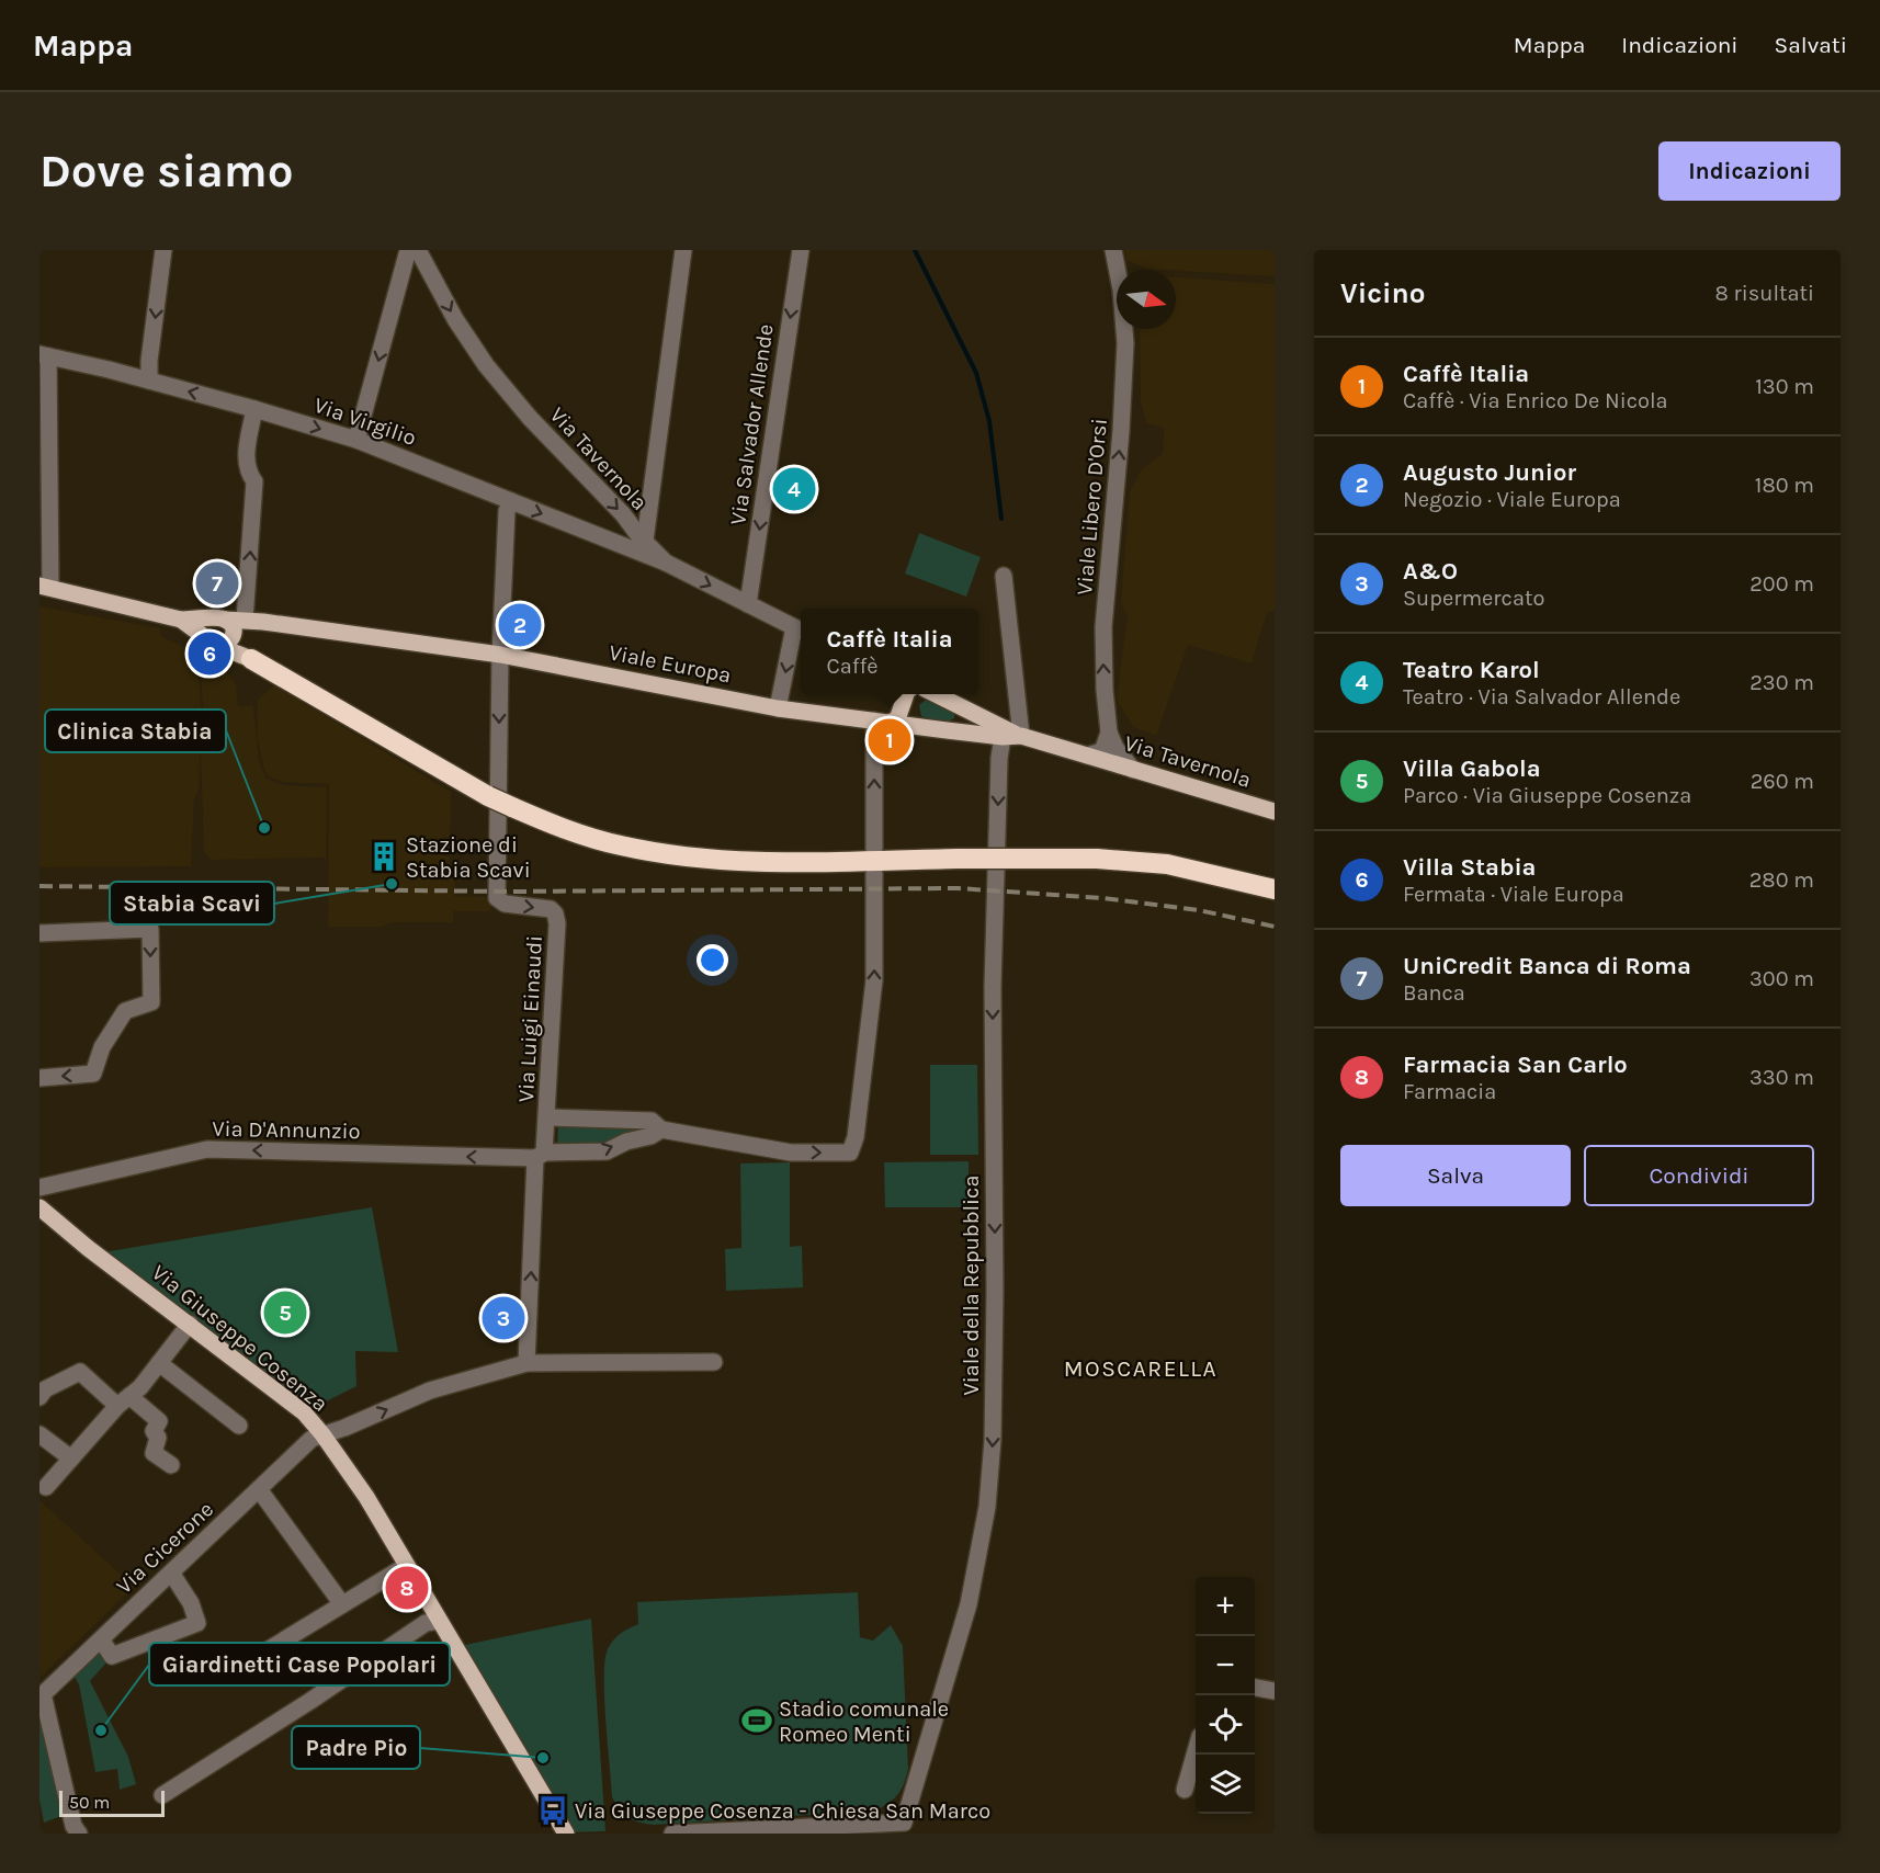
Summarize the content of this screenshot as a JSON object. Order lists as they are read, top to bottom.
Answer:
{
  "streets": {
    "main road": ["Via Tavernola", "Viale Europa", "Via Giuseppe Cosenza"],
    "street": [
      "Via Virgilio",
      "Via Salvador Allende",
      "Viale Libero D'Orsi",
      "Via Luigi Einaudi",
      "Via D'Annunzio",
      "Viale della Repubblica",
      "Via Cicerone"
    ]
  },
  "crossings": [
    ["Via Virgilio", "Via Tavernola"],
    ["Via Salvador Allende", "Via Tavernola"],
    ["Via Tavernola", "Viale Europa"],
    ["Viale Europa", "Via Luigi Einaudi"],
    ["Viale Europa", "Viale della Repubblica"],
    ["Via Giuseppe Cosenza", "Via Cicerone"]
  ],
  "one_way": ["Via Tavernola", "Via Luigi Einaudi", "Viale della Repubblica"],
  "districts": ["MOSCARELLA"],
  "places": {
    "other": [
      "Clinica Stabia",
      "Stabia Scavi",
      "Giardinetti Case Popolari",
      "Padre Pio"
    ],
    "building": ["Stazione di Stabia Scavi"],
    "sports": ["Stadio comunale Romeo Menti"],
    "bus stop": ["Via Giuseppe Cosenza - Chiesa San Marco"]
  },
  "scale_bar": "50 m",
  "north": "right",
  "page": {
    "header": "Mappa",
    "nav": ["Mappa", "Indicazioni", "Salvati"],
    "buttons": [
      "Indicazioni",
      ["Salva", "Condividi"]
    ],
    "title": "Dove siamo",
    "heading": ["Vicino", "8 risultati"],
    "list": [
      {
        "mark": "1",
        "name": "Caffè Italia",
        "note": "Caffè · Via Enrico De Nicola",
        "value": "130 m"
      },
      {
        "mark": "2",
        "name": "Augusto Junior",
        "note": "Negozio · Viale Europa",
        "value": "180 m"
      },
      {
        "mark": "3",
        "name": "A&O",
        "note": "Supermercato",
        "value": "200 m"
      },
      {
        "mark": "4",
        "name": "Teatro Karol",
        "note": "Teatro · Via Salvador Allende",
        "value": "230 m"
      },
      {
        "mark": "5",
        "name": "Villa Gabola",
        "note": "Parco · Via Giuseppe Cosenza",
        "value": "260 m"
      },
      {
        "mark": "6",
        "name": "Villa Stabia",
        "note": "Fermata · Viale Europa",
        "value": "280 m"
      },
      {
        "mark": "7",
        "name": "UniCredit Banca di Roma",
        "note": "Banca",
        "value": "300 m"
      },
      {
        "mark": "8",
        "name": "Farmacia San Carlo",
        "note": "Farmacia",
        "value": "330 m"
      }
    ],
    "pins": [
      "4",
      "7",
      "2",
      "6",
      "1",
      "5",
      "3",
      "8"
    ],
    "popup": ["Caffè Italia", "Caffè"],
    "map_buttons": ["+", "−"],
    "scale": "50 m"
  }
}
